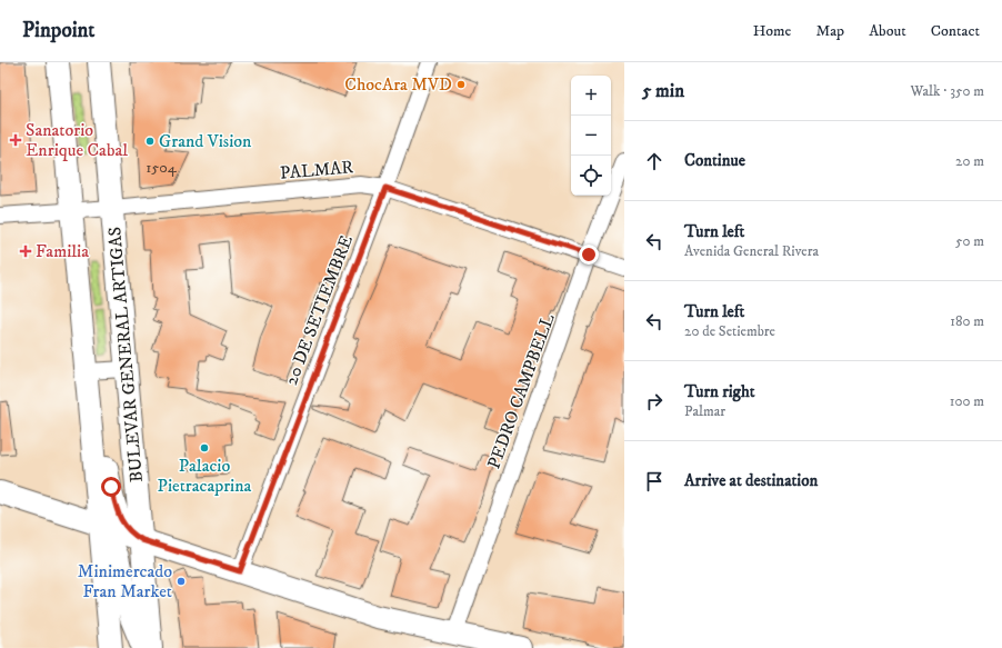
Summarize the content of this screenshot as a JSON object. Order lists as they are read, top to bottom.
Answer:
{
  "streets": {
    "main road": ["BULEVAR GENERAL ARTIGAS"],
    "street": ["PALMAR", "20 DE SETIEMBRE", "PEDRO CAMPBELL"]
  },
  "crossings": [
    ["PALMAR", "20 DE SETIEMBRE"],
    ["PALMAR", "BULEVAR GENERAL ARTIGAS"],
    ["PALMAR", "PEDRO CAMPBELL"]
  ],
  "places": {
    "other": [
      "ChocAra MVD",
      "Grand Vision",
      "Palacio Pietracaprina",
      "Minimercado Fran Market"
    ],
    "health": ["Sanatorio Enrique Cabal", "Familia"]
  },
  "house_numbers": ["1504"],
  "page": {
    "header": "Pinpoint",
    "nav": [
      "Home",
      "Map",
      "About",
      "Contact"
    ],
    "heading": ["5 min", "Walk · 350 m"],
    "map_buttons": ["+", "−"],
    "list": [
      ["Continue", "20 m"],
      ["Turn left", "Avenida General Rivera", "50 m"],
      ["Turn left", "20 de Setiembre", "180 m"],
      ["Turn right", "Palmar", "100 m"],
      "Arrive at destination"
    ]
  }
}
